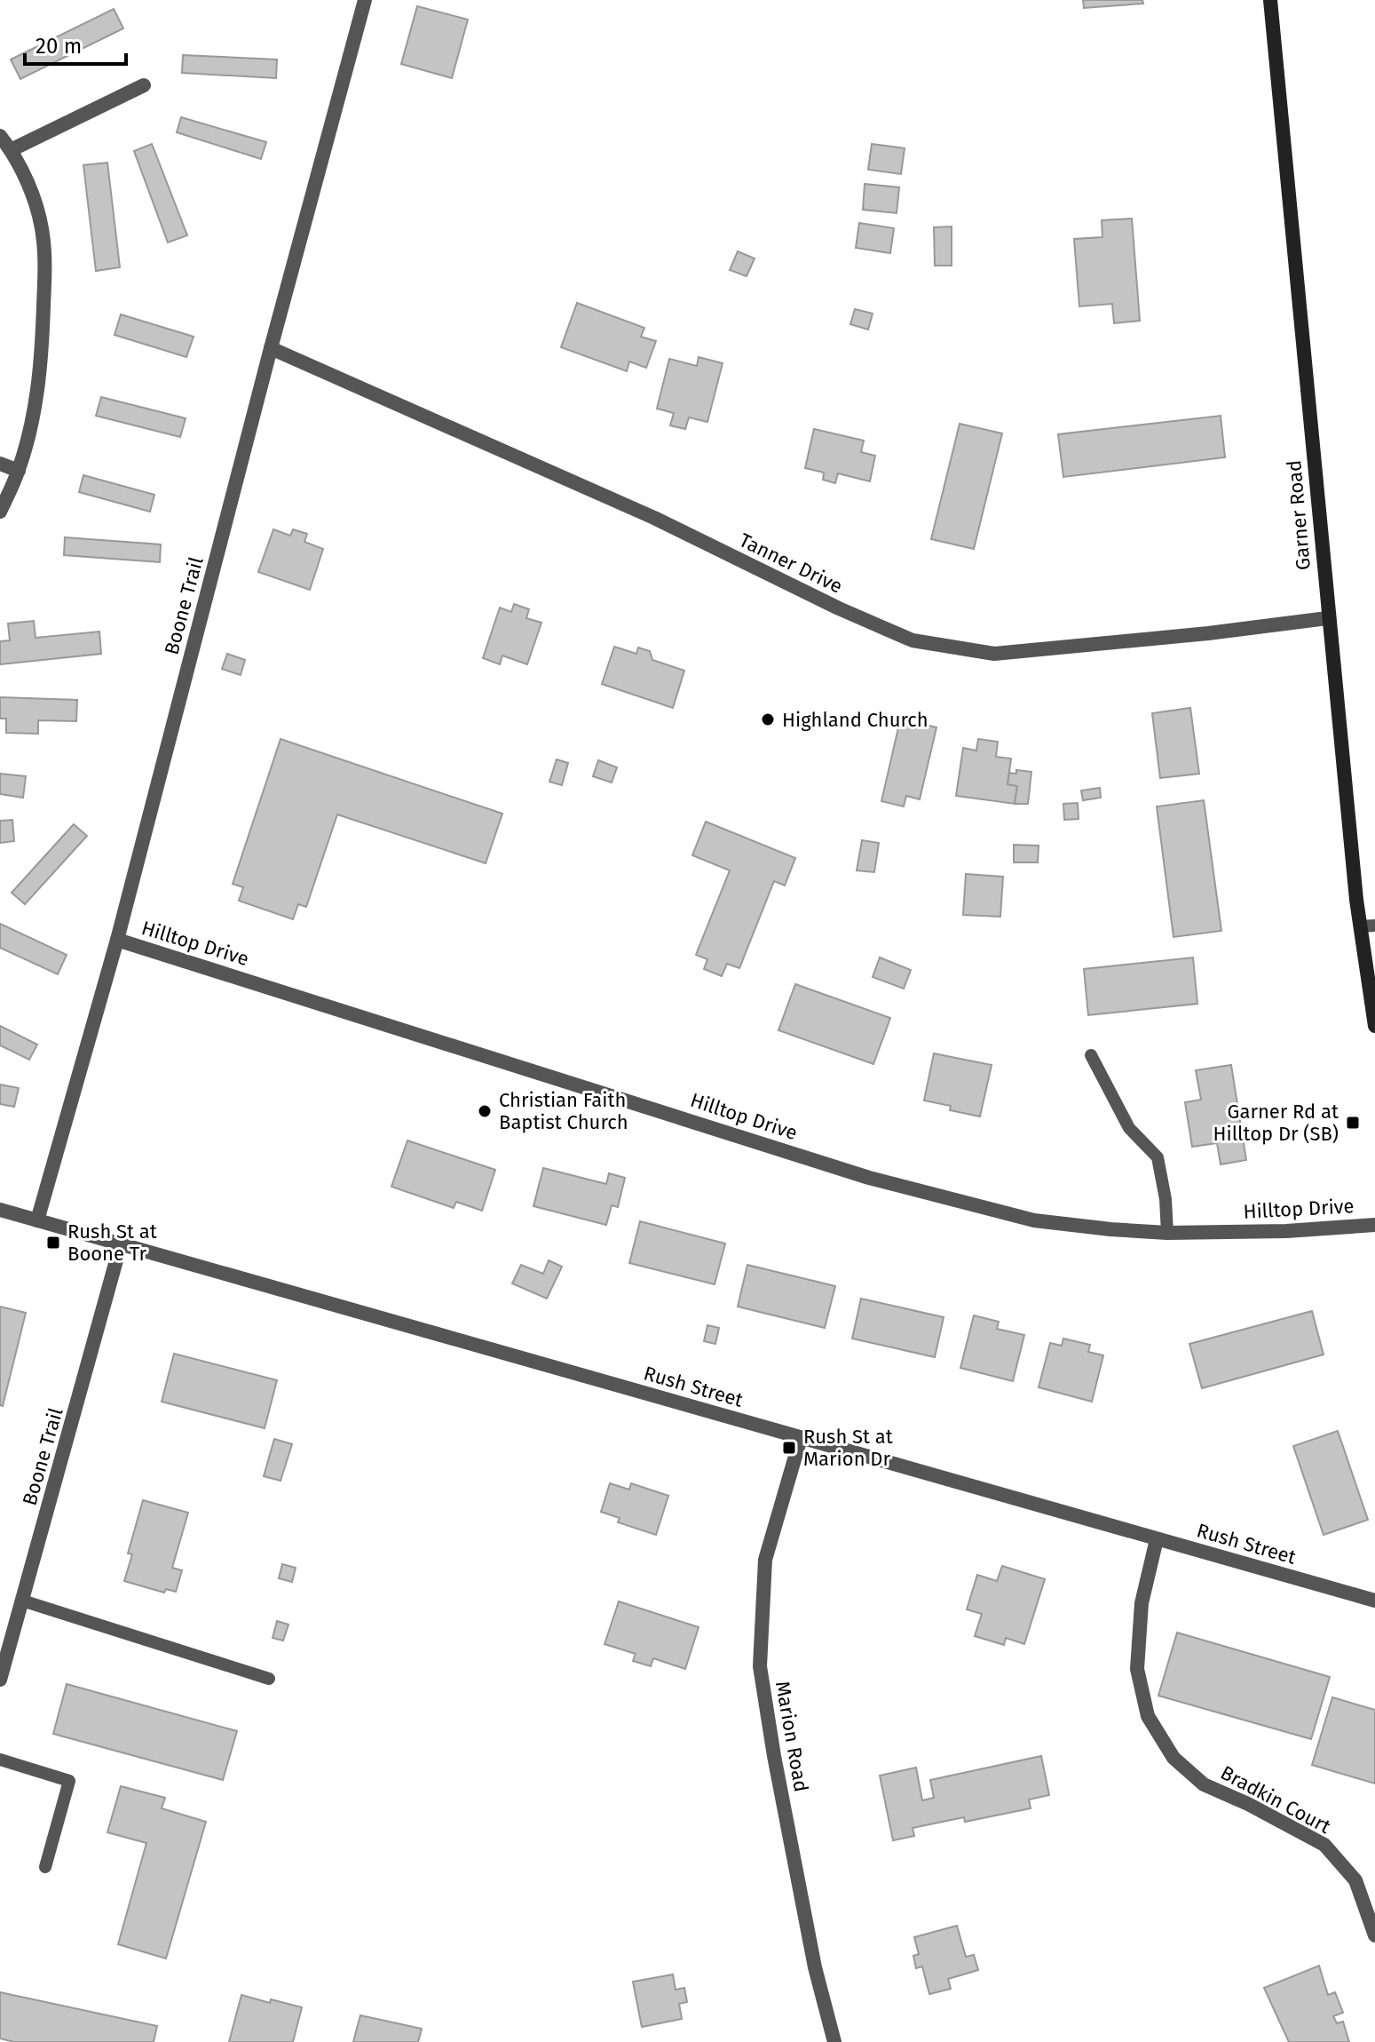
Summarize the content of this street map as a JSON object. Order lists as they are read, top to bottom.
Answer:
{
  "streets": {
    "main road": ["Garner Road"],
    "street": [
      "Tanner Drive",
      "Boone Trail",
      "Hilltop Drive",
      "Rush Street",
      "Marion Road",
      "Bradkin Court"
    ]
  },
  "crossings": [
    ["Garner Road", "Tanner Drive"],
    ["Tanner Drive", "Boone Trail"],
    ["Boone Trail", "Hilltop Drive"],
    ["Boone Trail", "Rush Street"],
    ["Rush Street", "Marion Road"],
    ["Rush Street", "Bradkin Court"]
  ],
  "places": {
    "other": ["Highland Church", "Christian Faith Baptist Church"],
    "transit": ["Garner Rd at Hilltop Dr (SB)", "Rush St at Boone Tr", "Rush St at Marion Dr"]
  },
  "scale_bar": "20 m"
}
